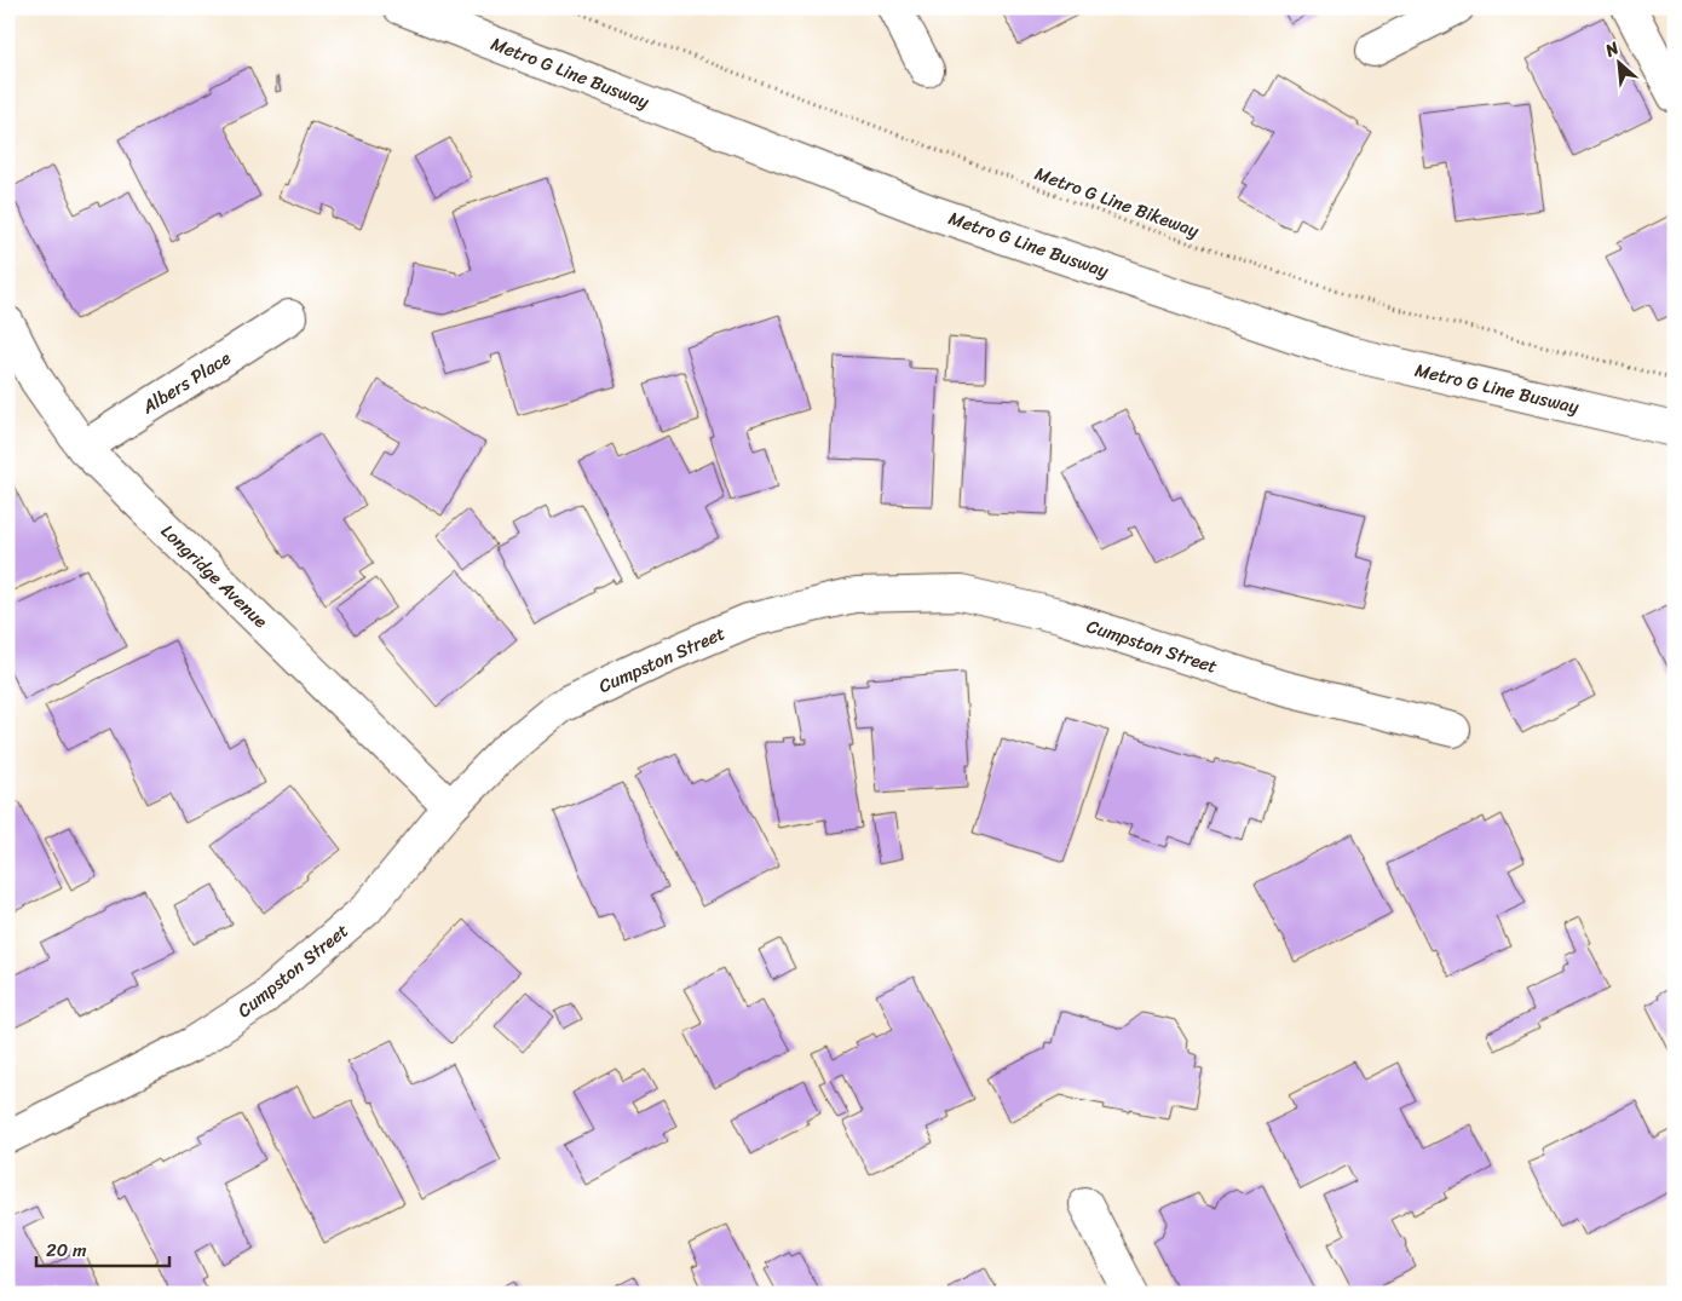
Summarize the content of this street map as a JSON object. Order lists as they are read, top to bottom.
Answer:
{
  "streets": {
    "street": [
      "Metro G Line Busway",
      "Albers Place",
      "Longridge Avenue",
      "Cumpston Street"
    ],
    "path": ["Metro G Line Bikeway"]
  },
  "crossings": [
    ["Albers Place", "Longridge Avenue"],
    ["Longridge Avenue", "Cumpston Street"]
  ],
  "scale_bar": "20 m",
  "north": "top left"
}
